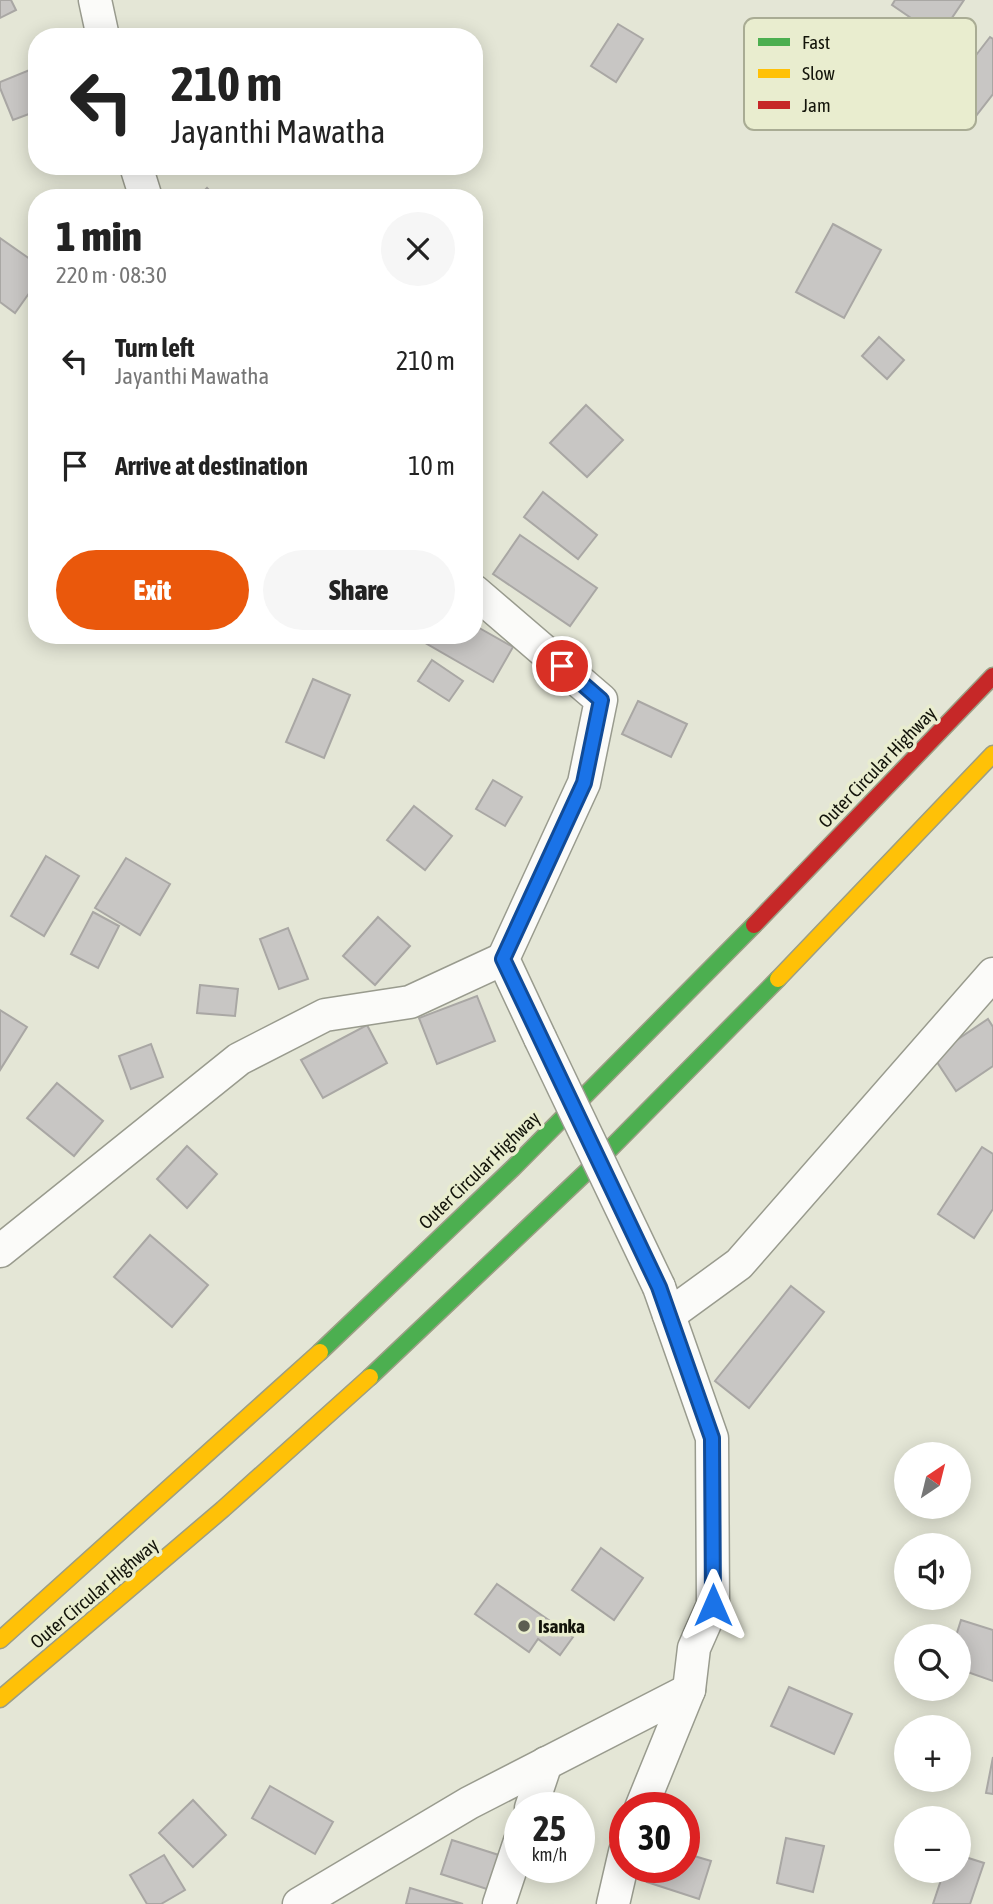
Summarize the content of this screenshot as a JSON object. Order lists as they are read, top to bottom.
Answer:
{
  "streets": {
    "highway": ["Outer Circular Highway"]
  },
  "places": ["Isanka"],
  "legend": ["Fast", "Slow", "Jam"],
  "north": "top right",
  "page": {
    "turn": ["210 m", "Jayanthi Mawatha"],
    "heading": ["1 min", "220 m · 08:30"],
    "list": [
      {
        "name": "Turn left",
        "note": "Jayanthi Mawatha",
        "value": "210 m"
      },
      {
        "name": "Arrive at destination",
        "value": "10 m"
      }
    ],
    "buttons": ["Exit", "Share"],
    "map_buttons": ["+", "−"],
    "speed": "25 km/h",
    "limit": "30"
  }
}
